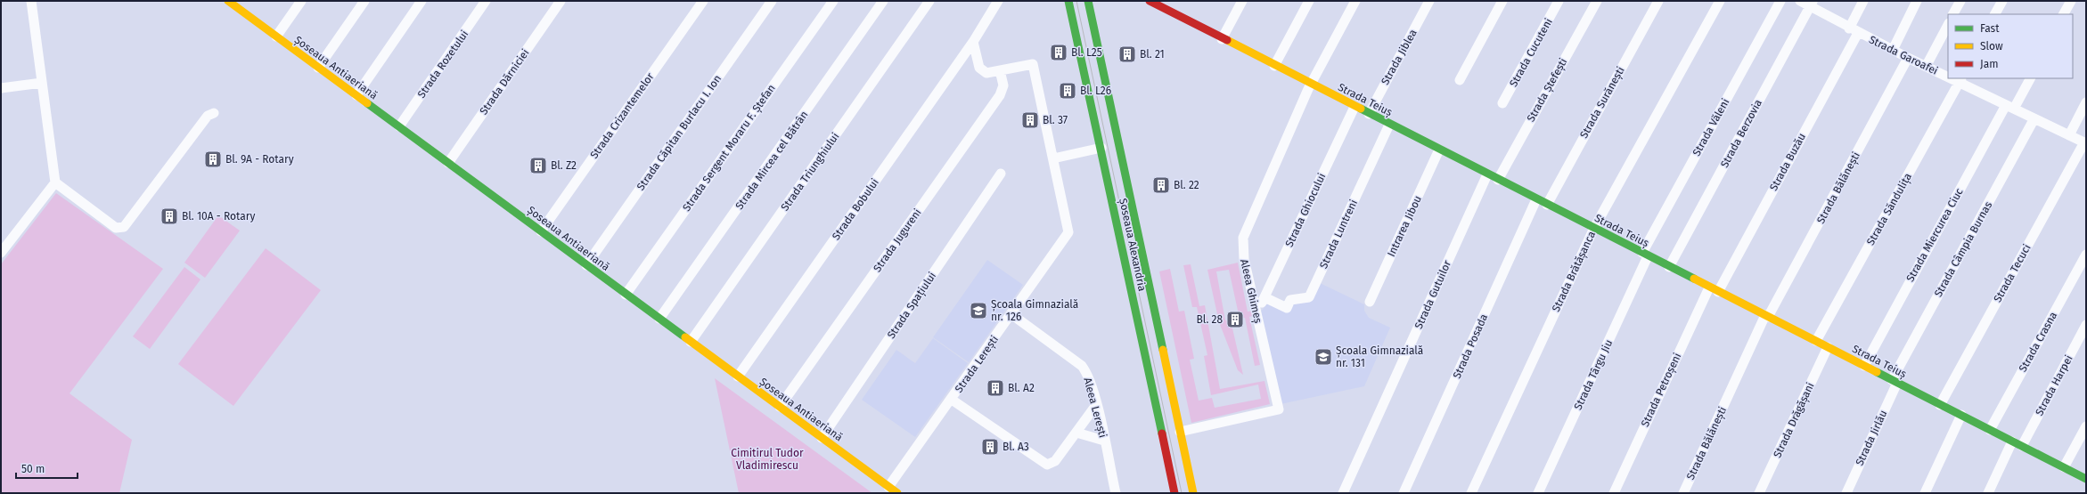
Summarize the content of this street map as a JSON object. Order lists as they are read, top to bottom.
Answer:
{
  "streets": {
    "main road": ["Șoseaua Antiaeriană", "Strada Teiuș", "Șoseaua Alexandria"],
    "street": [
      "Strada Cucuteni",
      "Strada Garoafei",
      "Strada Jiblea",
      "Strada Rozetului",
      "Strada Dărniciei",
      "Strada Ștefești",
      "Strada Surănești",
      "Strada Crizantemelor",
      "Strada Văleni",
      "Strada Căpitan Burlacu I. Ion",
      "Strada Berzovia",
      "Strada Sergent Moraru F. Ștefan",
      "Strada Mircea cel Bătrân",
      "Strada Buzău",
      "Strada Triunghiului",
      "Strada Bălănești",
      "Strada Bobului",
      "Strada Săndulița",
      "Strada Ghiocului",
      "Intrarea Jibou",
      "Strada Luntreni",
      "Strada Miercurea Ciuc",
      "Strada Jugureni",
      "Strada Câmpia Burnas",
      "Strada Brătășanca",
      "Strada Tecuci",
      "Aleea Ghimeș",
      "Strada Gutuilor",
      "Strada Spațiului",
      "Strada Crasna",
      "Strada Posada",
      "Strada Lerești",
      "Strada Târgu Jiu",
      "Strada Harpei",
      "Strada Petroșeni",
      "Aleea Lerești",
      "Strada Drăgășani",
      "Strada Jirlău"
    ]
  },
  "crossings": [
    ["Strada Garoafei", "Strada Berzovia"],
    ["Strada Garoafei", "Strada Buzău"],
    ["Strada Garoafei", "Strada Bălănești"],
    ["Strada Garoafei", "Strada Săndulița"],
    ["Strada Garoafei", "Strada Miercurea Ciuc"],
    ["Strada Garoafei", "Strada Câmpia Burnas"],
    ["Strada Garoafei", "Strada Tecuci"],
    ["Strada Jiblea", "Strada Teiuș"],
    ["Strada Rozetului", "Șoseaua Antiaeriană"],
    ["Șoseaua Antiaeriană", "Strada Dărniciei"],
    ["Șoseaua Antiaeriană", "Strada Crizantemelor"],
    ["Șoseaua Antiaeriană", "Strada Căpitan Burlacu I. Ion"],
    ["Șoseaua Antiaeriană", "Strada Sergent Moraru F. Ștefan"],
    ["Șoseaua Antiaeriană", "Strada Mircea cel Bătrân"],
    ["Șoseaua Antiaeriană", "Strada Triunghiului"],
    ["Șoseaua Antiaeriană", "Strada Bobului"],
    ["Șoseaua Antiaeriană", "Strada Jugureni"],
    ["Șoseaua Antiaeriană", "Strada Spațiului"],
    ["Șoseaua Antiaeriană", "Strada Lerești"],
    ["Strada Ștefești", "Strada Teiuș"],
    ["Strada Teiuș", "Strada Surănești"],
    ["Strada Teiuș", "Strada Văleni"],
    ["Strada Teiuș", "Strada Berzovia"],
    ["Strada Teiuș", "Strada Buzău"],
    ["Strada Teiuș", "Strada Bălănești"],
    ["Strada Teiuș", "Strada Săndulița"],
    ["Strada Teiuș", "Strada Ghiocului"],
    ["Strada Teiuș", "Intrarea Jibou"],
    ["Strada Teiuș", "Strada Luntreni"],
    ["Strada Teiuș", "Strada Miercurea Ciuc"],
    ["Strada Teiuș", "Strada Câmpia Burnas"],
    ["Strada Teiuș", "Strada Brătășanca"],
    ["Strada Teiuș", "Strada Tecuci"],
    ["Strada Teiuș", "Aleea Ghimeș"],
    ["Strada Teiuș", "Strada Gutuilor"],
    ["Strada Teiuș", "Strada Crasna"],
    ["Strada Teiuș", "Strada Posada"],
    ["Strada Teiuș", "Strada Târgu Jiu"],
    ["Strada Teiuș", "Strada Harpei"],
    ["Strada Teiuș", "Strada Petroșeni"],
    ["Strada Teiuș", "Strada Drăgășani"],
    ["Strada Teiuș", "Strada Jirlău"],
    ["Strada Văleni", "Strada Târgu Jiu"],
    ["Strada Buzău", "Strada Petroșeni"],
    ["Strada Bobului", "Strada Lerești"],
    ["Strada Ghiocului", "Strada Luntreni"],
    ["Strada Ghiocului", "Aleea Ghimeș"],
    ["Strada Jugureni", "Strada Lerești"],
    ["Șoseaua Alexandria", "Aleea Ghimeș"],
    ["Strada Câmpia Burnas", "Strada Jirlău"],
    ["Strada Lerești", "Aleea Lerești"]
  ],
  "parks": ["Cimitirul Tudor Vladimirescu"],
  "places": {
    "building": [
      "Bl. L25",
      "Bl. 21",
      "Bl. L26",
      "Bl. 37",
      "Bl. 9A - Rotary",
      "Bl. Z2",
      "Bl. 22",
      "Bl. 10A - Rotary",
      "Bl. 28",
      "Bl. A2",
      "Bl. A3"
    ],
    "school or university": ["Școala Gimnazială nr. 126", "Școala Gimnazială nr. 131"]
  },
  "legend": ["Fast", "Slow", "Jam"],
  "scale_bar": "50 m"
}
